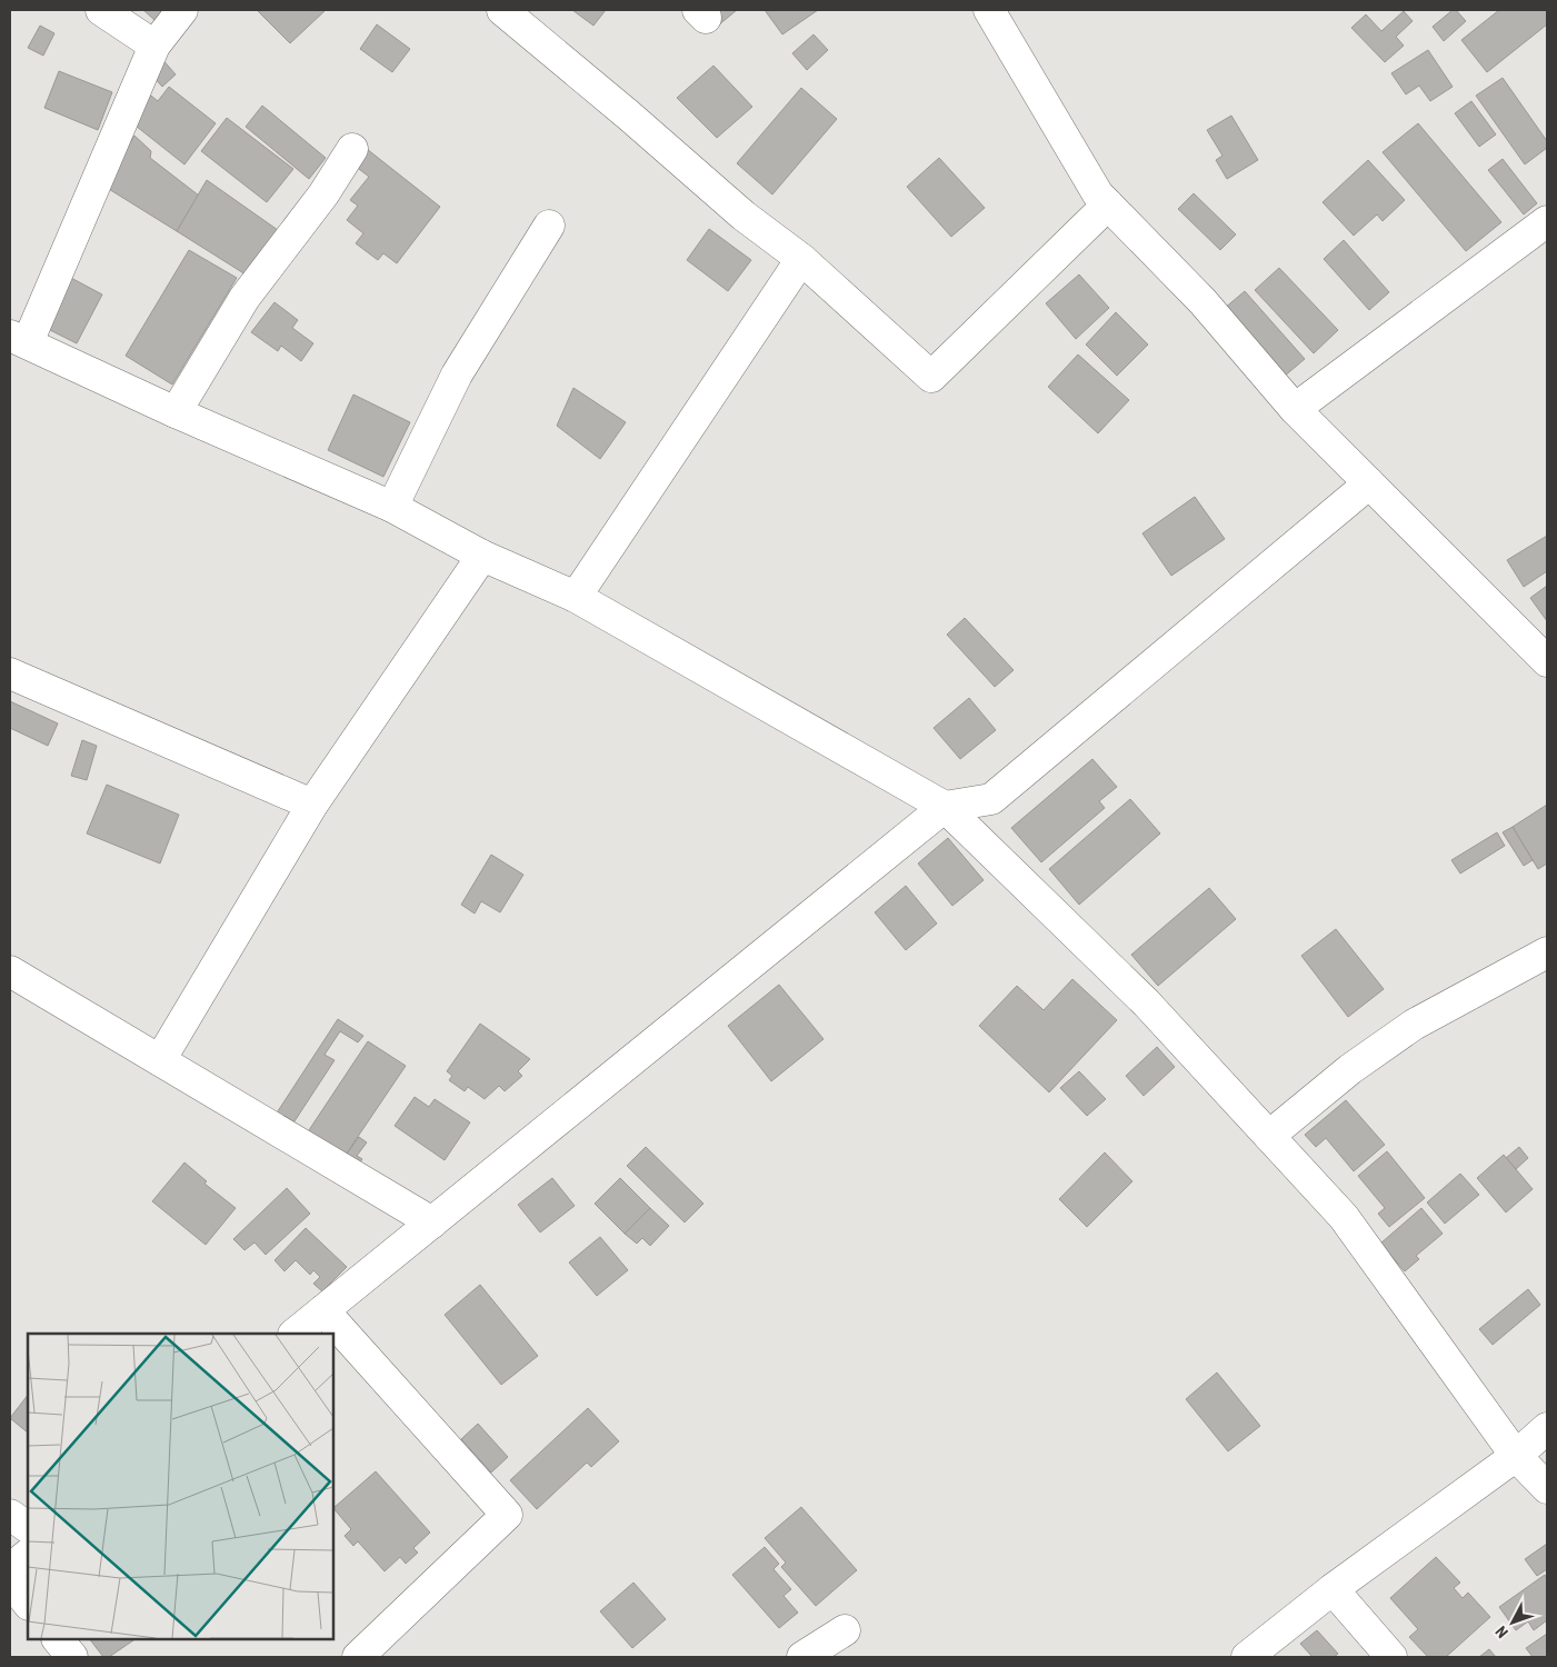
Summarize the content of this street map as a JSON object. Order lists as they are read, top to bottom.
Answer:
{
  "north": "bottom left"
}
